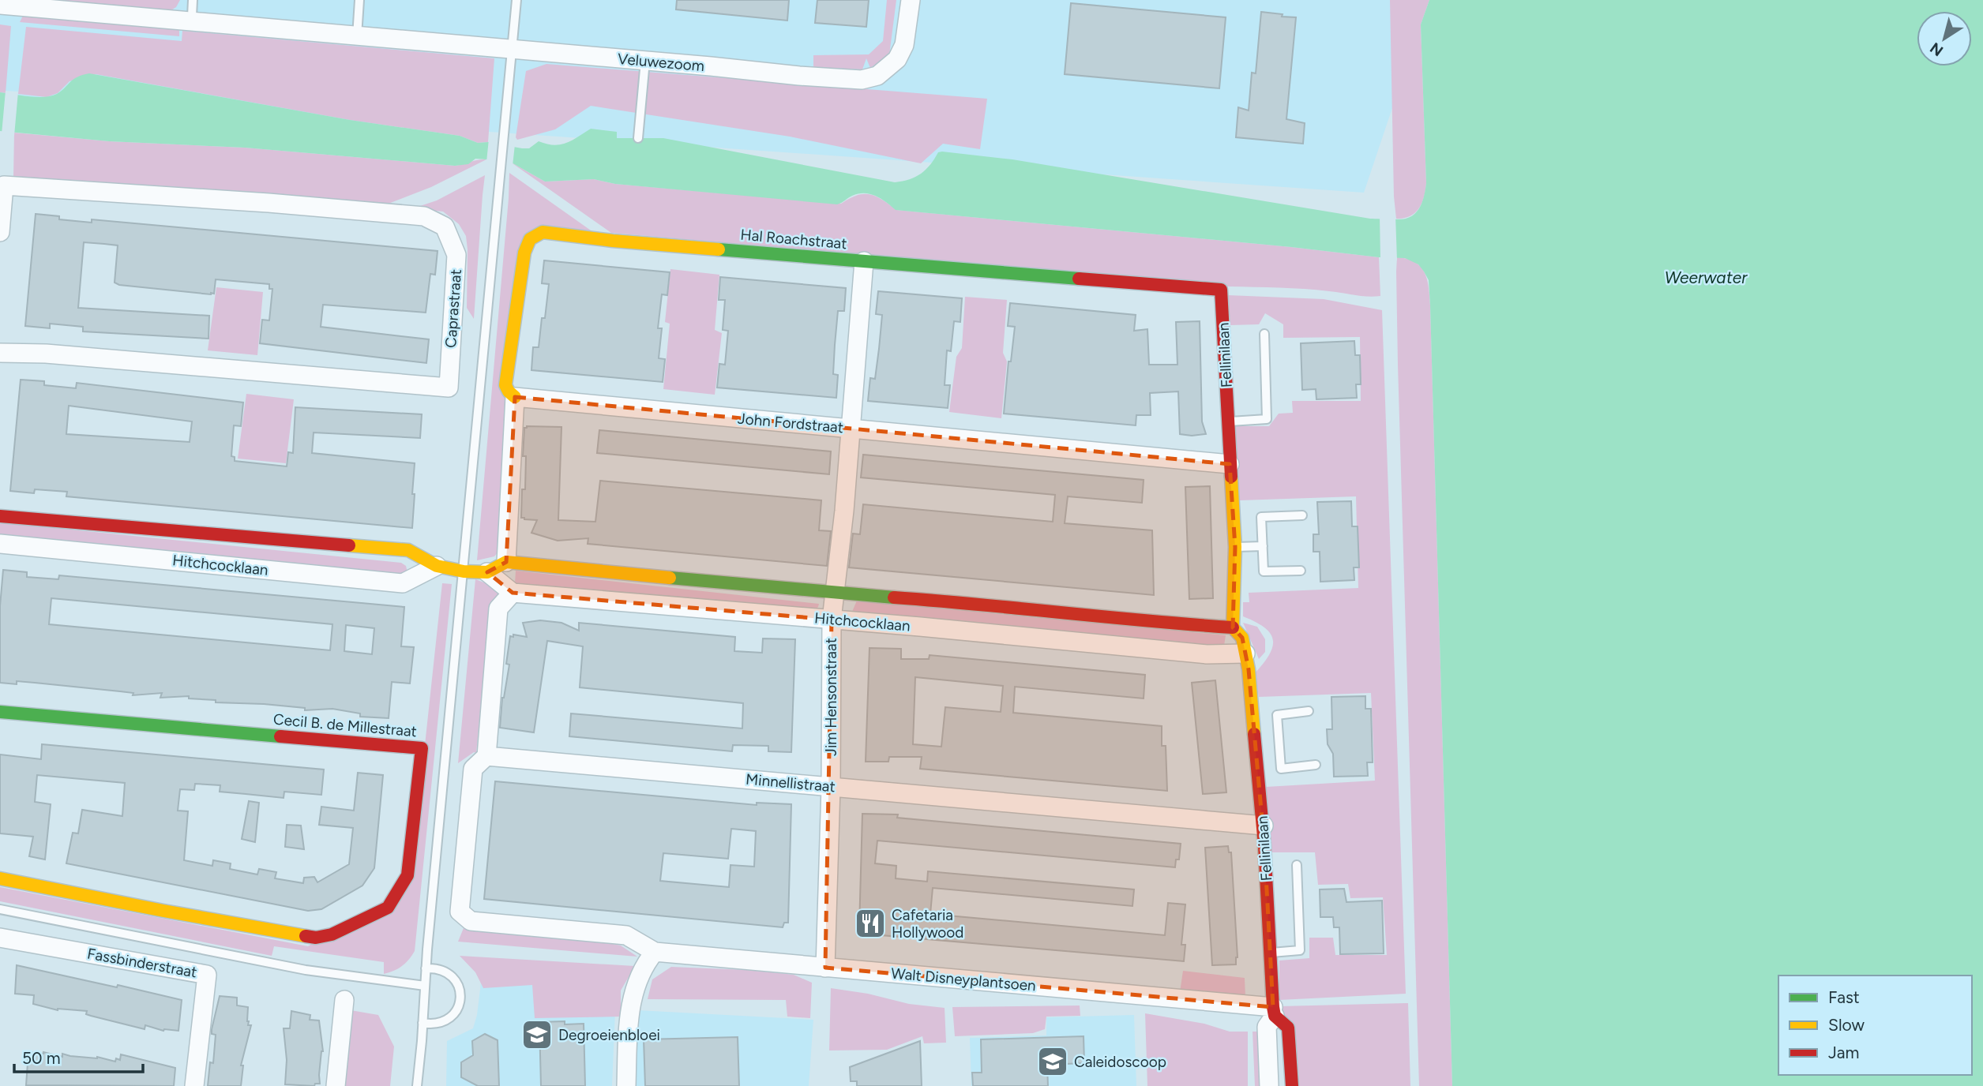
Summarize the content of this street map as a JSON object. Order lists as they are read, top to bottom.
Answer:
{
  "streets": {
    "street": [
      "Veluwezoom",
      "Hal Roachstraat",
      "Caprastraat",
      "Fellinilaan",
      "John Fordstraat",
      "Hitchcocklaan",
      "Jim Hensonstraat",
      "Cecil B. de Millestraat",
      "Minnellistraat",
      "Fassbinderstraat",
      "Walt Disneyplantsoen"
    ]
  },
  "crossings": [
    ["Hal Roachstraat", "Fellinilaan"],
    ["Hal Roachstraat", "John Fordstraat"],
    ["Hal Roachstraat", "Jim Hensonstraat"],
    ["Fellinilaan", "John Fordstraat"],
    ["Fellinilaan", "Hitchcocklaan"],
    ["Fellinilaan", "Minnellistraat"],
    ["Fellinilaan", "Walt Disneyplantsoen"],
    ["John Fordstraat", "Jim Hensonstraat"],
    ["Hitchcocklaan", "Jim Hensonstraat"],
    ["Jim Hensonstraat", "Minnellistraat"],
    ["Jim Hensonstraat", "Walt Disneyplantsoen"],
    ["Minnellistraat", "Walt Disneyplantsoen"]
  ],
  "water": ["Weerwater"],
  "places": {
    "restaurant": ["Cafetaria Hollywood"],
    "school or university": ["Degroeienbloei", "Caleidoscoop"]
  },
  "legend": ["Fast", "Slow", "Jam"],
  "scale_bar": "50 m",
  "north": "bottom left"
}
